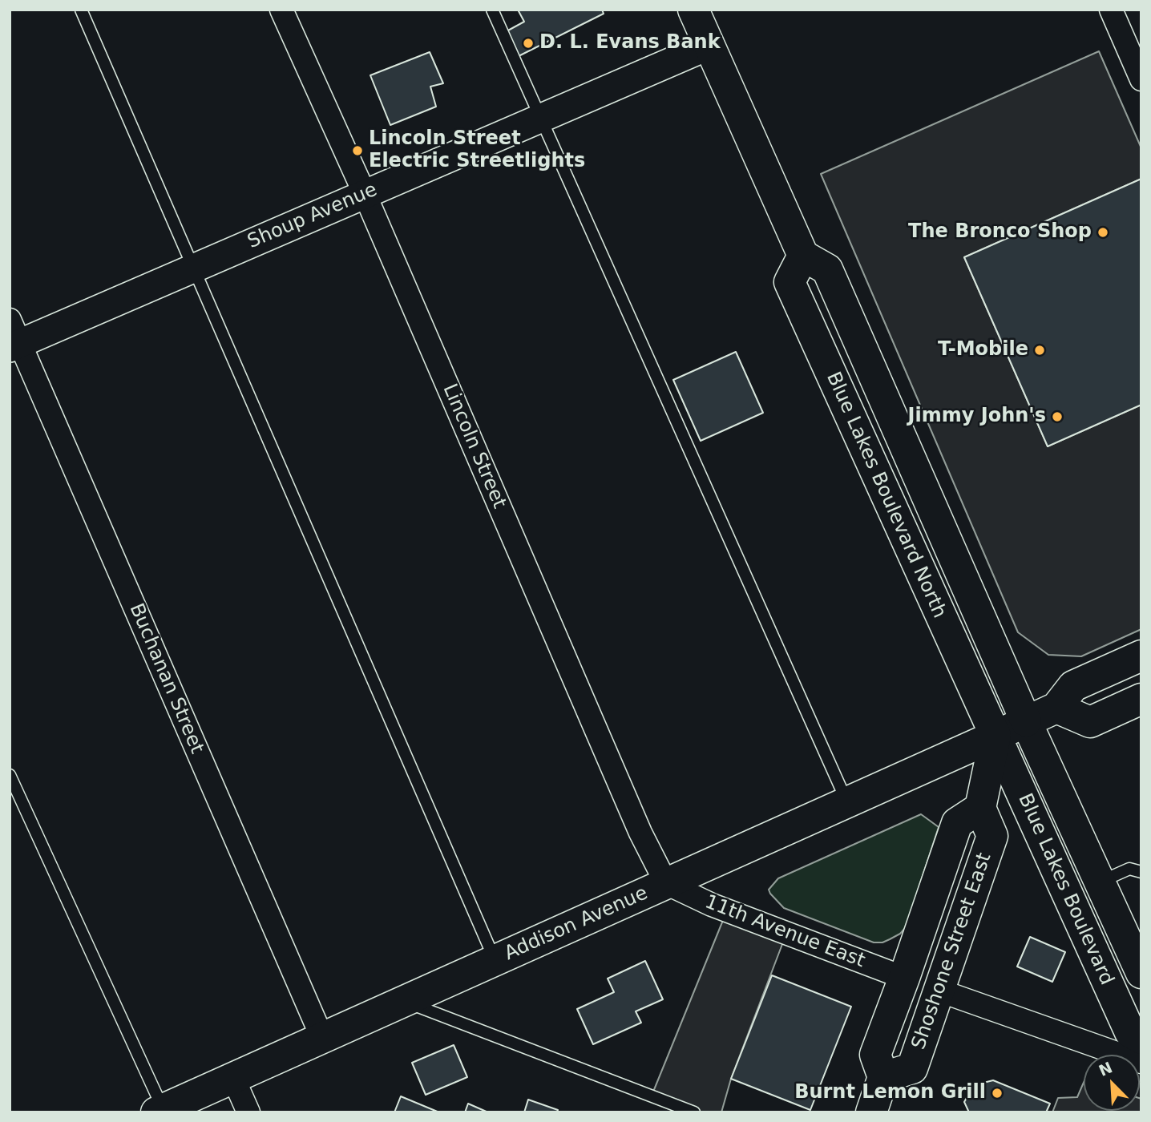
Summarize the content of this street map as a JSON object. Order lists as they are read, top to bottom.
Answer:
{
  "streets": {
    "main road": [
      "Blue Lakes Boulevard North",
      "Blue Lakes Boulevard",
      "Addison Avenue",
      "Shoshone Street East"
    ],
    "street": [
      "Shoup Avenue",
      "Lincoln Street",
      "Buchanan Street",
      "11th Avenue East"
    ]
  },
  "crossings": [
    ["Shoup Avenue", "Lincoln Street"],
    ["Shoup Avenue", "Buchanan Street"],
    ["Lincoln Street", "Addison Avenue"],
    ["Lincoln Street", "11th Avenue East"],
    ["Blue Lakes Boulevard North", "Blue Lakes Boulevard"],
    ["Blue Lakes Boulevard North", "Addison Avenue"],
    ["Buchanan Street", "Addison Avenue"],
    ["Blue Lakes Boulevard", "Addison Avenue"],
    ["Addison Avenue", "11th Avenue East"],
    ["11th Avenue East", "Shoshone Street East"]
  ],
  "places": [
    "D. L. Evans Bank",
    "Lincoln Street Electric Streetlights",
    "The Bronco Shop",
    "T-Mobile",
    "Jimmy John's",
    "Burnt Lemon Grill"
  ],
  "north": "top left"
}
